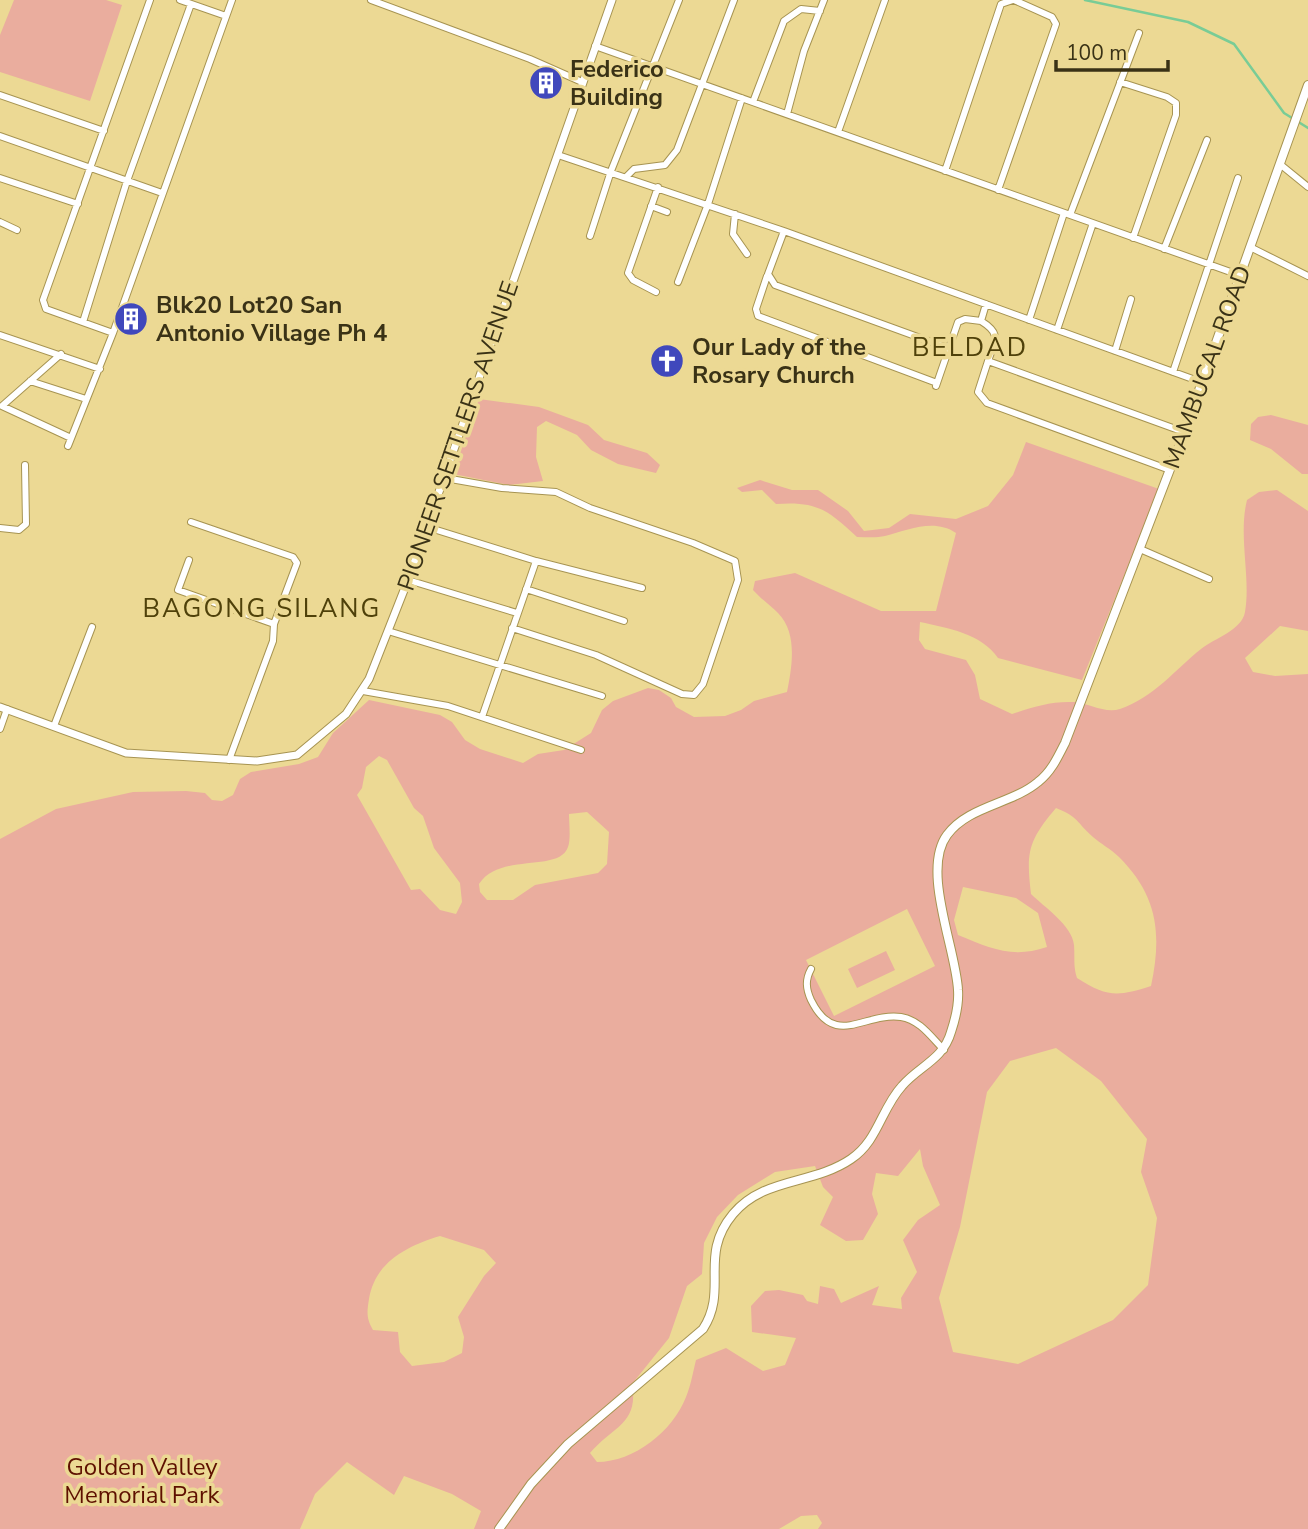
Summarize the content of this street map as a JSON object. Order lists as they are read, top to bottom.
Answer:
{
  "streets": {
    "main road": ["MAMBUCAL ROAD"],
    "street": ["PIONEER SETTLERS AVENUE"]
  },
  "districts": ["BELDAD", "BAGONG SILANG"],
  "parks": ["Golden Valley Memorial Park"],
  "places": {
    "building": ["Federico Building", "Blk20 Lot20 San Antonio Village Ph 4"],
    "church": ["Our Lady of the Rosary Church"]
  },
  "scale_bar": "100 m"
}
